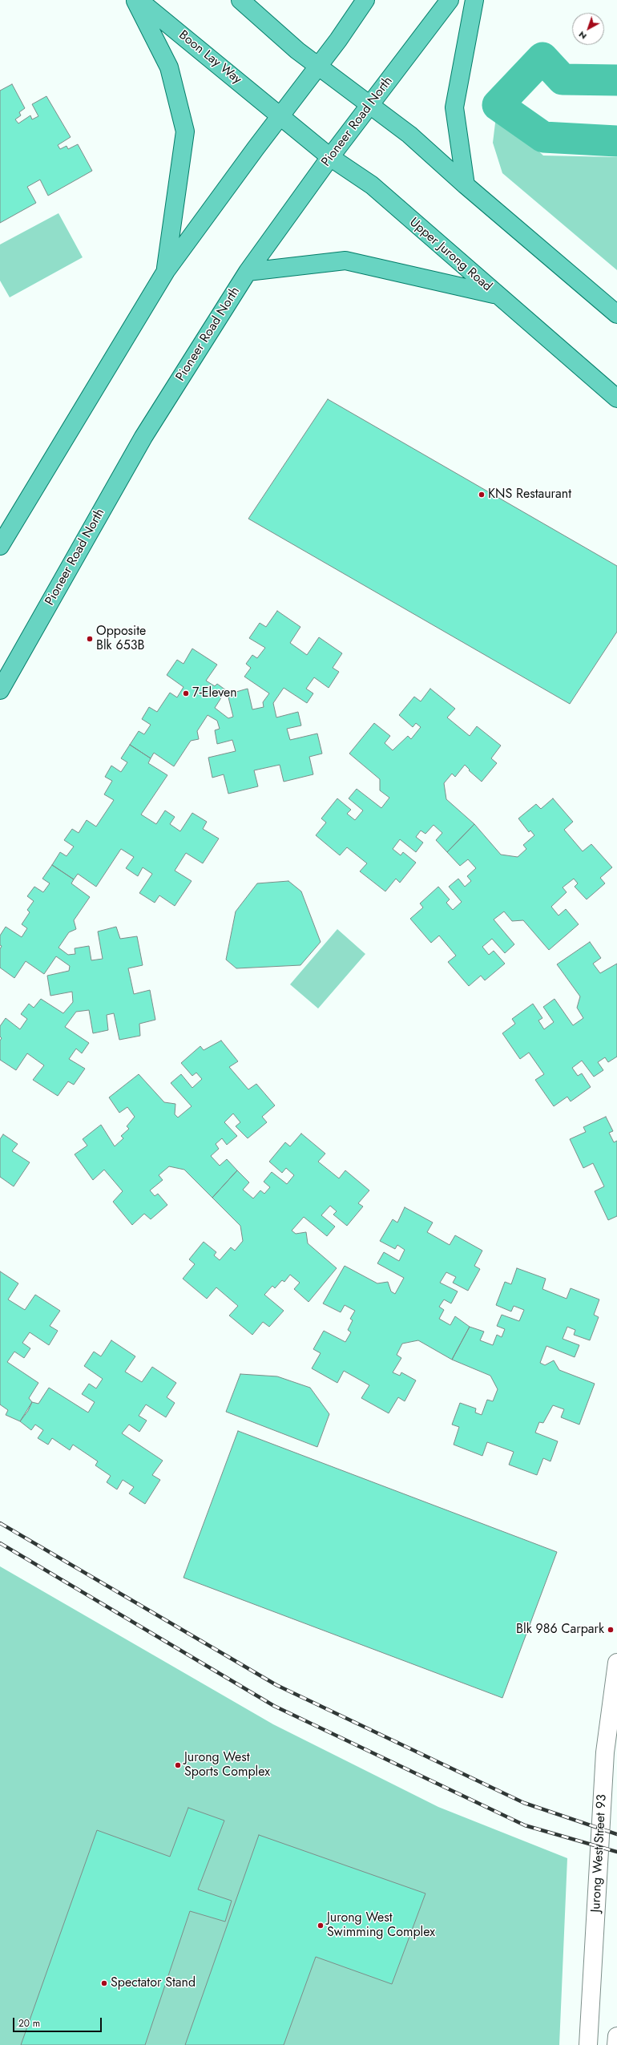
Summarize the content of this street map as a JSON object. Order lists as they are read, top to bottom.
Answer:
{
  "streets": {
    "main road": ["Boon Lay Way", "Pioneer Road North", "Upper Jurong Road"],
    "street": ["Jurong West Street 93"]
  },
  "crossings": [
    ["Boon Lay Way", "Upper Jurong Road"],
    ["Pioneer Road North", "Upper Jurong Road"]
  ],
  "places": [
    "KNS Restaurant",
    "Opposite Blk 653B",
    "7-Eleven",
    "Blk 986 Carpark",
    "Jurong West Sports Complex",
    "Jurong West Swimming Complex",
    "Spectator Stand"
  ],
  "scale_bar": "20 m",
  "north": "bottom left"
}
